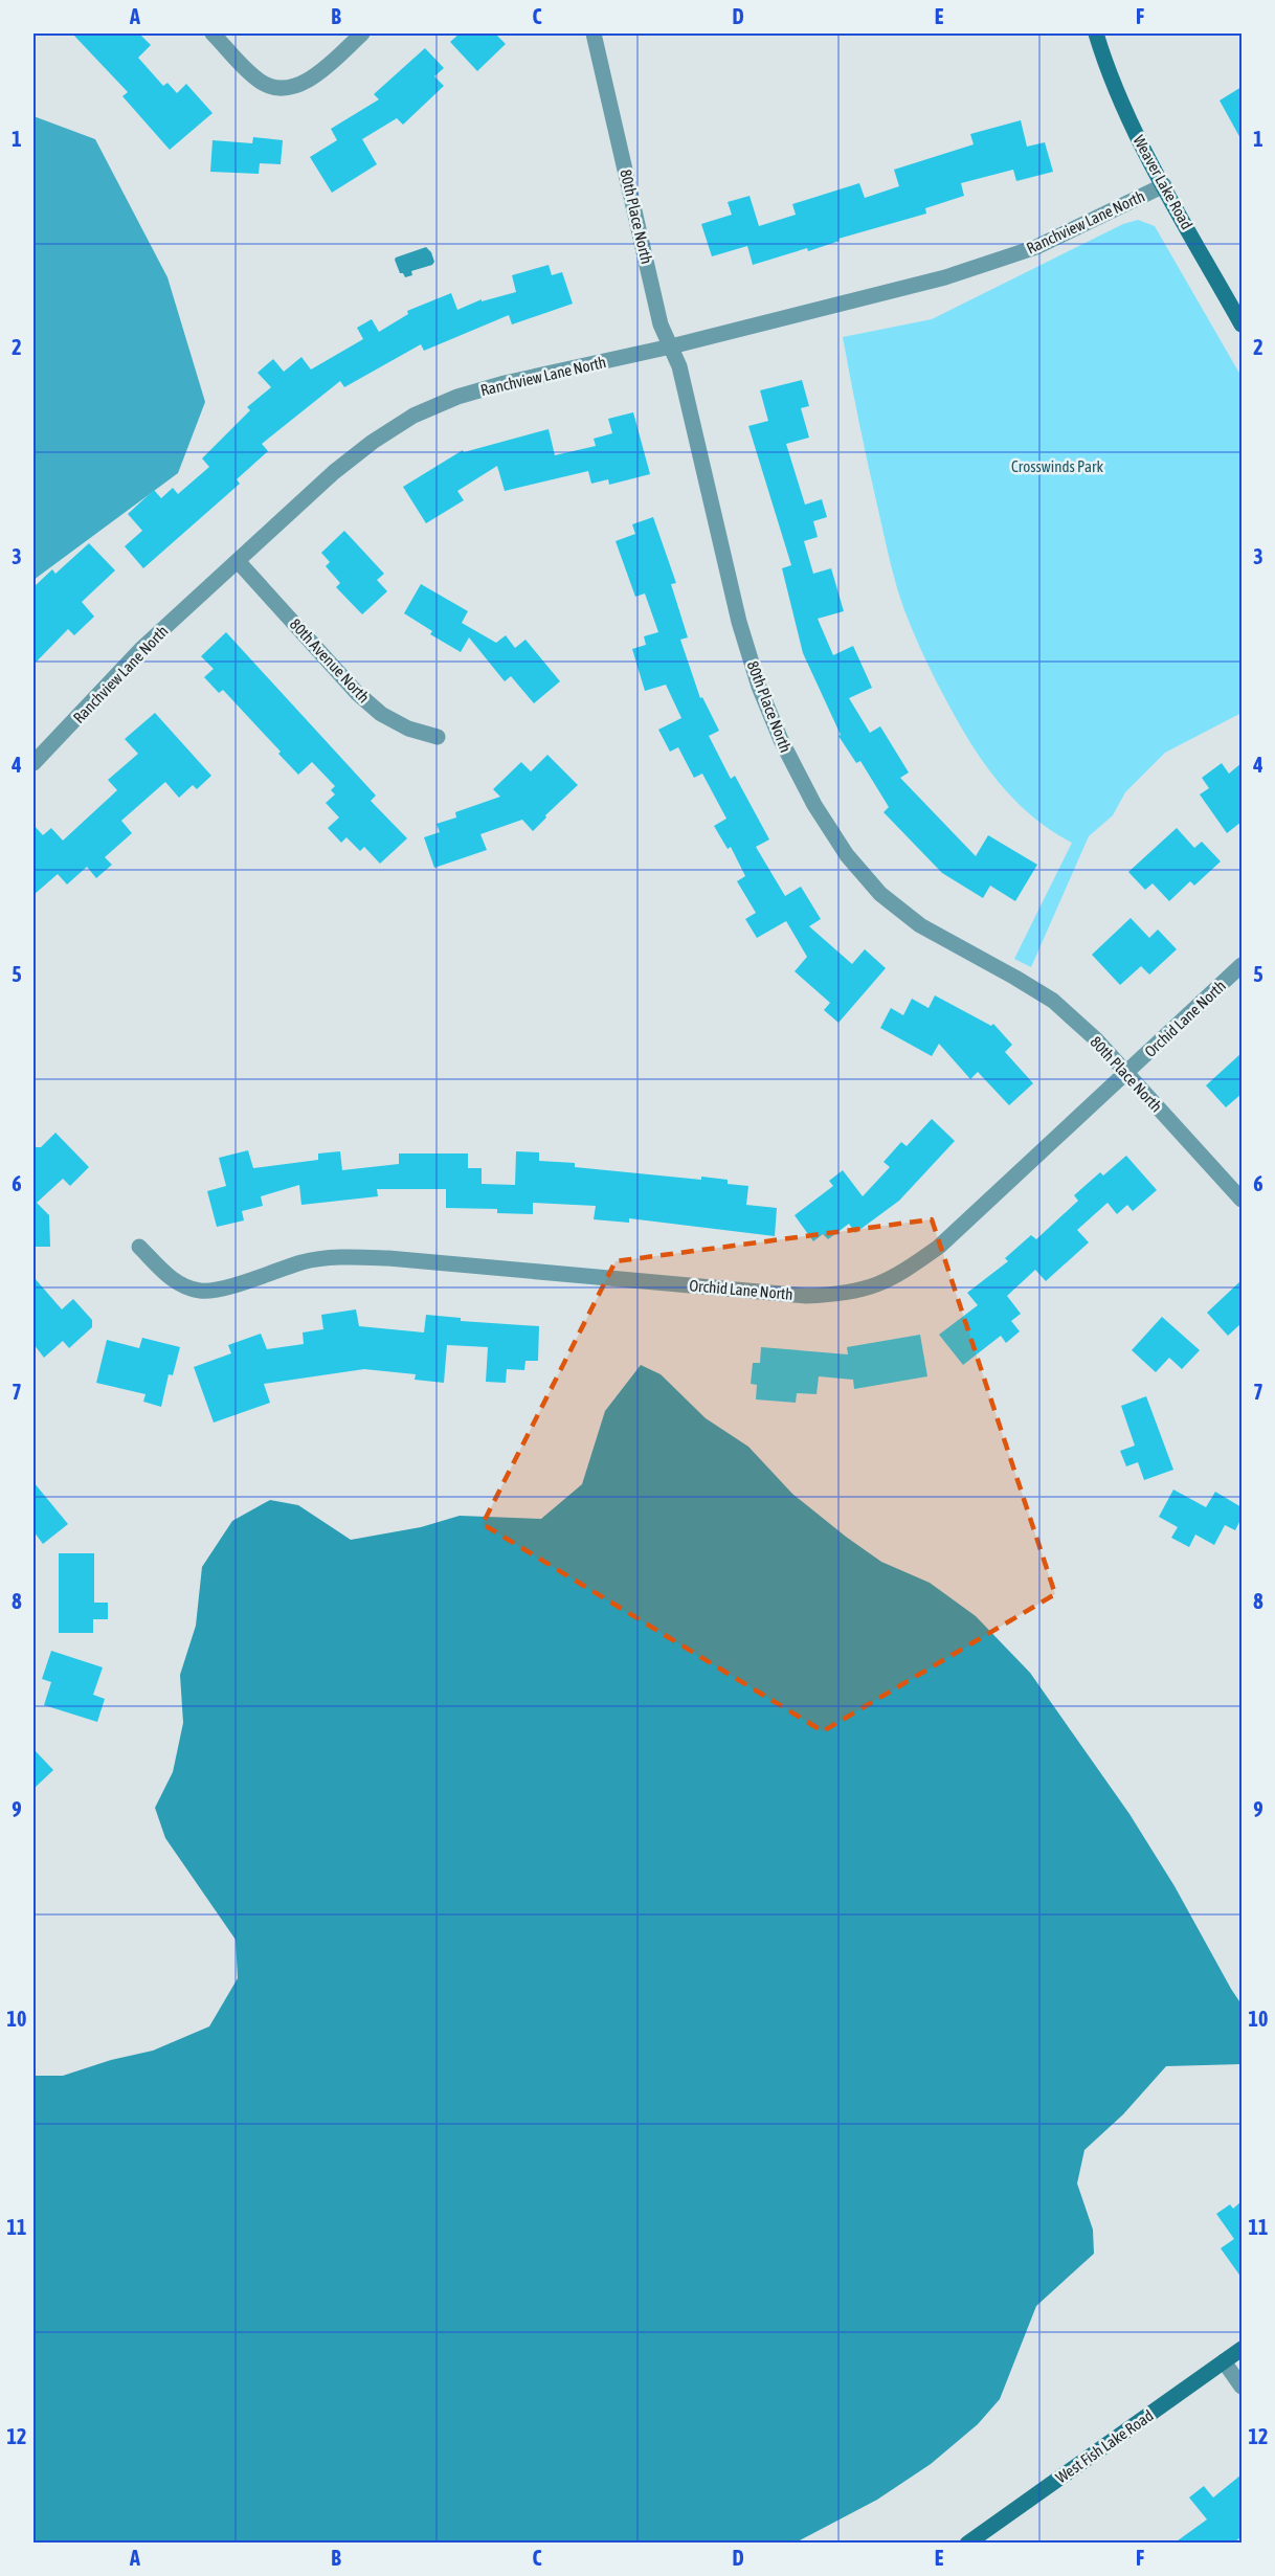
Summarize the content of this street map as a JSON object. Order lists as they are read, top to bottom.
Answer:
{
  "streets": {
    "street": [
      "Weaver Lake Road",
      "80th Place North",
      "Ranchview Lane North",
      "80th Avenue North",
      "Orchid Lane North",
      "West Fish Lake Road"
    ]
  },
  "crossings": [
    ["Weaver Lake Road", "Ranchview Lane North"],
    ["80th Place North", "Ranchview Lane North"],
    ["80th Place North", "Orchid Lane North"],
    ["Ranchview Lane North", "80th Avenue North"]
  ],
  "parks": ["Crosswinds Park"],
  "grid": {
    "columns": [
      "A",
      "B",
      "C",
      "D",
      "E",
      "F"
    ],
    "rows": [
      "1",
      "2",
      "3",
      "4",
      "5",
      "6",
      "7",
      "8",
      "9",
      "10",
      "11",
      "12"
    ]
  }
}
